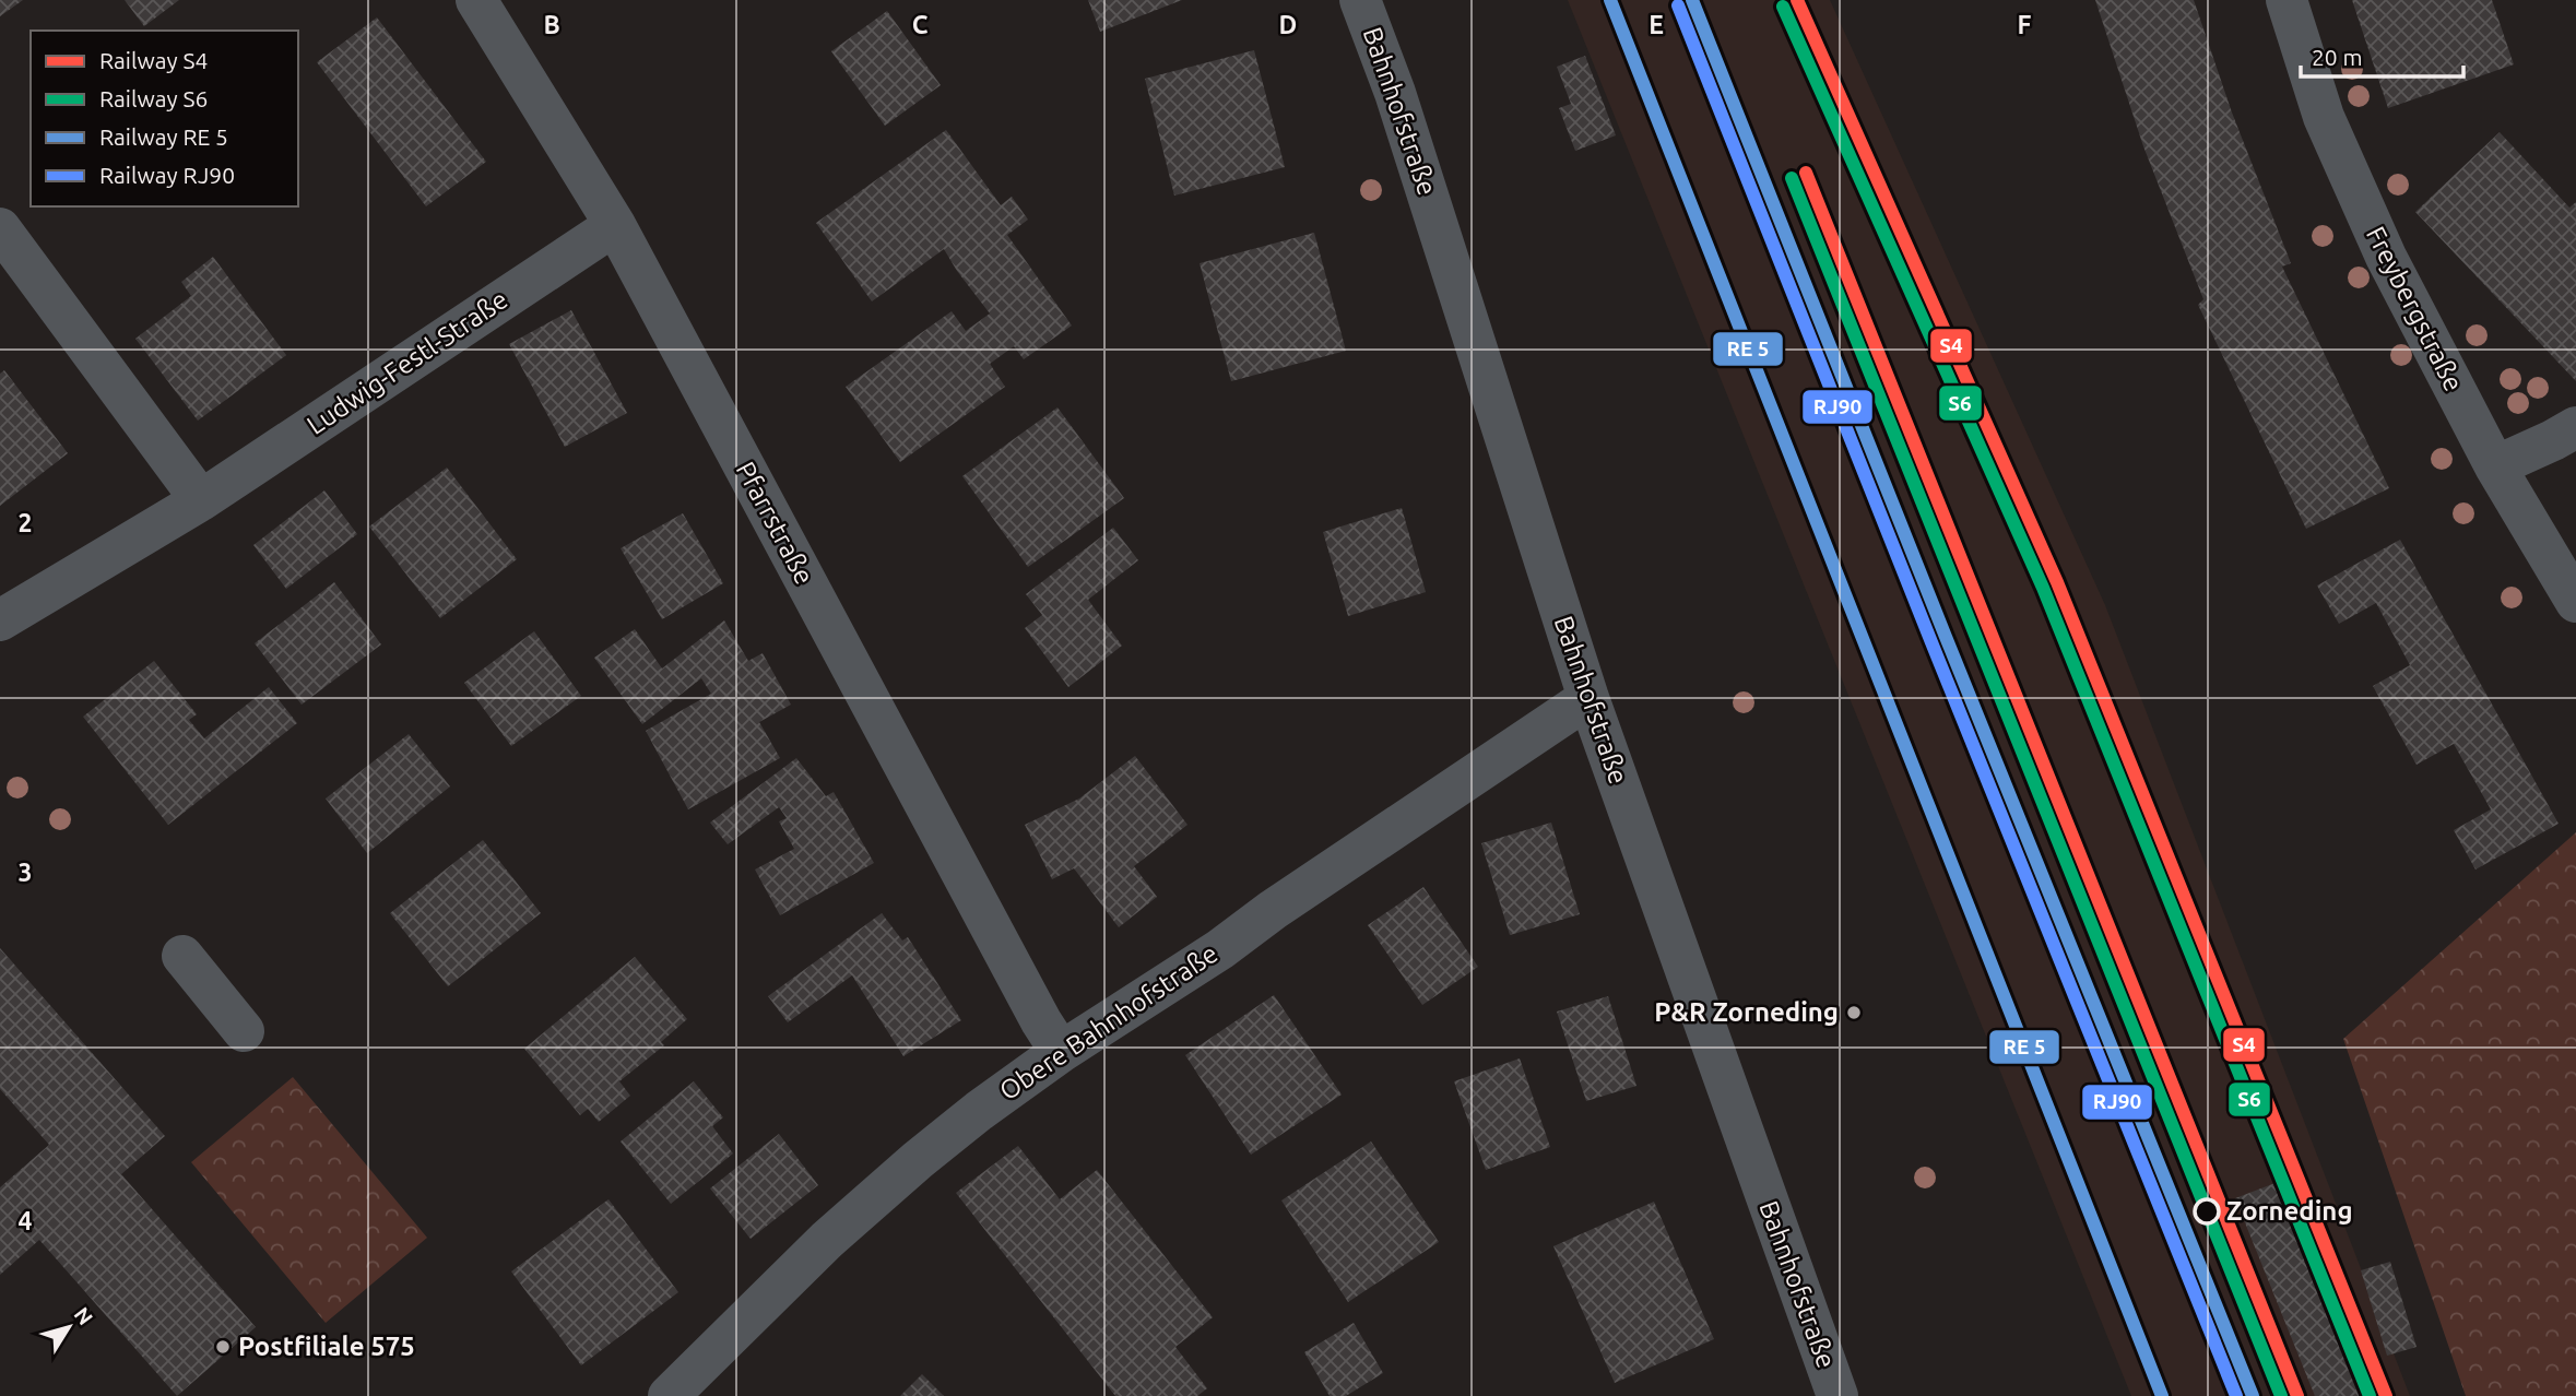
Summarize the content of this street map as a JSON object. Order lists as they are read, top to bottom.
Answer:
{
  "streets": {
    "street": [
      "Bahnhofstraße",
      "Freybergstraße",
      "Ludwig-Festl-Straße",
      "Pfarrstraße",
      "Obere Bahnhofstraße"
    ]
  },
  "crossings": [
    ["Bahnhofstraße", "Obere Bahnhofstraße"],
    ["Ludwig-Festl-Straße", "Pfarrstraße"],
    ["Pfarrstraße", "Obere Bahnhofstraße"]
  ],
  "places": ["P&R Zorneding", "Zorneding", "Postfiliale 575"],
  "lines": ["rail line S4", "rail line RJ90", "rail line S6"],
  "legend": [
    "Railway S4",
    "Railway S6",
    "Railway RE 5",
    "Railway RJ90"
  ],
  "scale_bar": "20 m",
  "north": "top right",
  "grid": {
    "columns": [
      "B",
      "C",
      "D",
      "E",
      "F"
    ],
    "rows": ["2", "3", "4"]
  }
}
